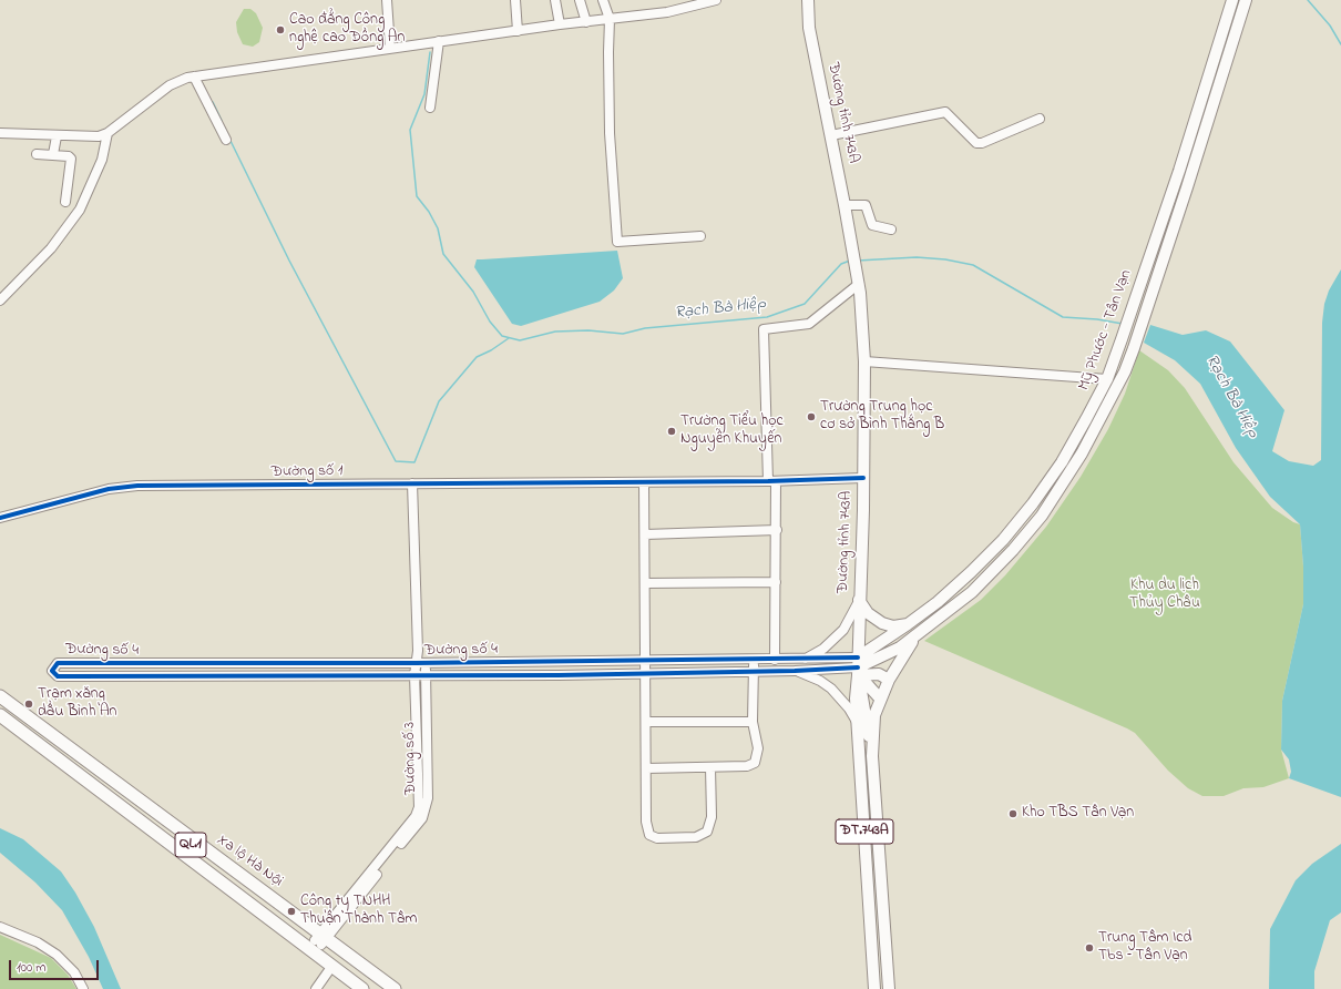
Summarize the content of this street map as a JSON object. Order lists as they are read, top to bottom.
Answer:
{
  "streets": {
    "highway": ["QL.1", "Xa lộ Hà Nội"],
    "main road": ["Đường tỉnh 743A", "Mỹ Phước - Tân Vạn", "ĐT.743A"],
    "street": ["Đường số 1", "Đường số 4", "Đường số 3"]
  },
  "crossings": [
    ["Đường tỉnh 743A", "Mỹ Phước - Tân Vạn"],
    ["Đường tỉnh 743A", "Đường số 1"],
    ["Đường tỉnh 743A", "Đường số 4"],
    ["Đường tỉnh 743A", "ĐT.743A"],
    ["Mỹ Phước - Tân Vạn", "Đường số 4"],
    ["Mỹ Phước - Tân Vạn", "ĐT.743A"],
    ["Đường số 1", "Đường số 3"],
    ["Đường số 4", "Đường số 3"],
    ["Đường số 4", "ĐT.743A"],
    ["Đường số 3", "Xa lộ Hà Nội"]
  ],
  "water": ["Rạch Bà Hiệp"],
  "parks": ["Khu du lịch Thủy Châu"],
  "places": [
    "Cao đẳng Công nghệ cao Đồng An",
    "Trường Trung học cơ sở Bình Thắng B",
    "Trường Tiểu học Nguyễn Khuyến",
    "Trạm xăng dầu Bình An",
    "Kho TBS Tân Vạn",
    "Công ty TNHH Thuận Thành Tâm",
    "Trung Tâm Icd Tbs – Tân Vạn"
  ],
  "scale_bar": "100 m"
}
